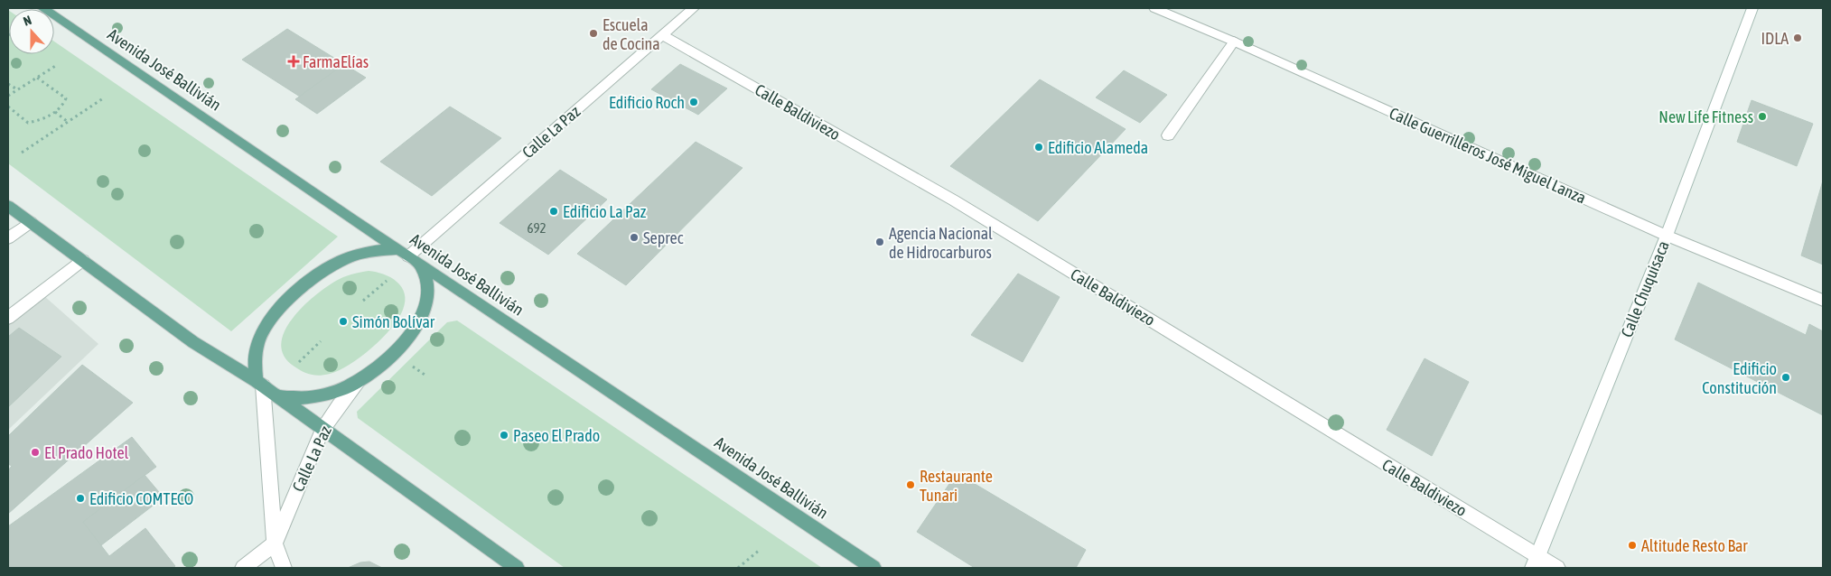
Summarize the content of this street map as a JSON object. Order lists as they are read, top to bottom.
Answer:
{
  "streets": {
    "main road": ["Avenida José Ballivián", "Calle La Paz"],
    "street": ["Calle Baldiviezo", "Calle Guerrilleros José Miguel Lanza", "Calle Chuquisaca"]
  },
  "crossings": [
    ["Avenida José Ballivián", "Calle La Paz"],
    ["Calle Baldiviezo", "Calle La Paz"],
    ["Calle Baldiviezo", "Calle Chuquisaca"],
    ["Calle Guerrilleros José Miguel Lanza", "Calle Chuquisaca"]
  ],
  "places": {
    "other": [
      "Escuela de Cocina",
      "IDLA",
      "Edificio Roch",
      "New Life Fitness",
      "Edificio Alameda",
      "Edificio La Paz",
      "Seprec",
      "Agencia Nacional de Hidrocarburos",
      "Simón Bolívar",
      "Edificio Constitución",
      "Paseo El Prado",
      "El Prado Hotel",
      "Restaurante Tunari",
      "Edificio COMTECO",
      "Altitude Resto Bar"
    ],
    "health": ["FarmaElías"]
  },
  "house_numbers": ["692"],
  "north": "top"
}
